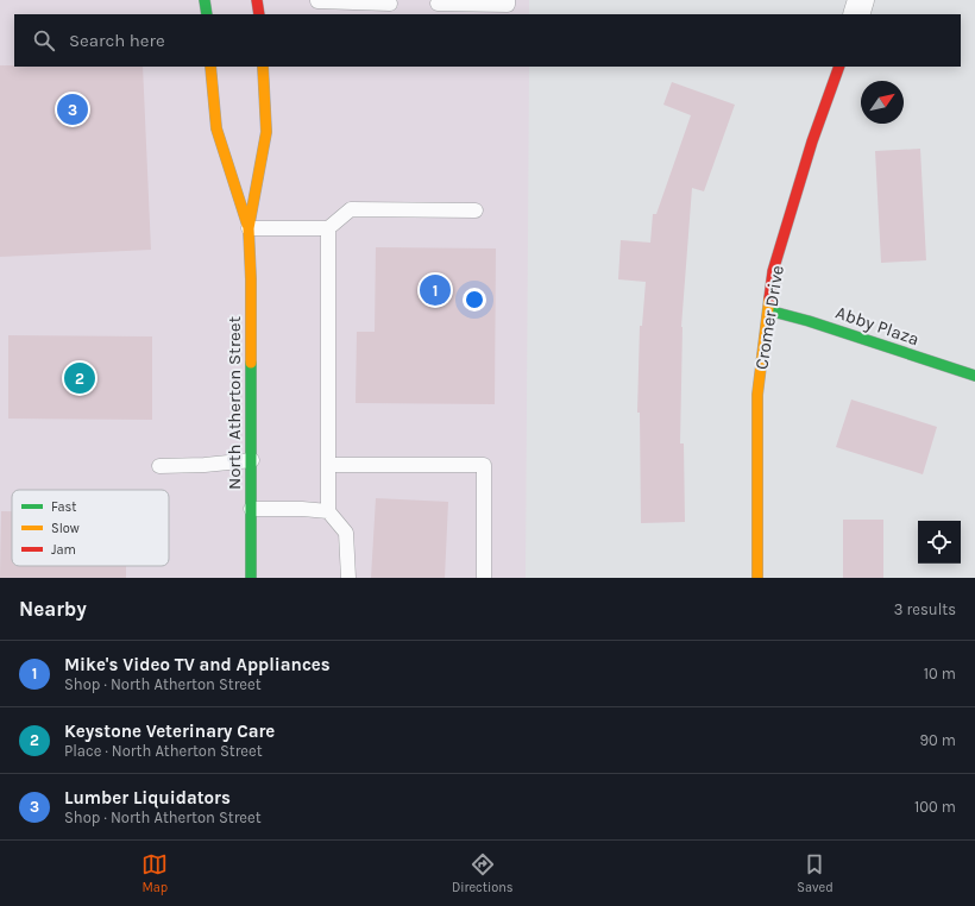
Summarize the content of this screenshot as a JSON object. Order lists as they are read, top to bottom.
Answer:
{
  "streets": {
    "street": ["Cromer Drive", "Abby Plaza", "North Atherton Street"]
  },
  "crossings": [
    ["Cromer Drive", "Abby Plaza"]
  ],
  "legend": ["Fast", "Slow", "Jam"],
  "north": "top right",
  "page": {
    "search": "Search here",
    "pins": ["3", "1", "2"],
    "heading": ["Nearby", "3 results"],
    "list": [
      {
        "mark": "1",
        "name": "Mike's Video TV and Appliances",
        "note": "Shop · North Atherton Street",
        "value": "10 m"
      },
      {
        "mark": "2",
        "name": "Keystone Veterinary Care",
        "note": "Place · North Atherton Street",
        "value": "90 m"
      },
      {
        "mark": "3",
        "name": "Lumber Liquidators",
        "note": "Shop · North Atherton Street",
        "value": "100 m"
      }
    ],
    "nav": ["Map", "Directions", "Saved"]
  }
}
